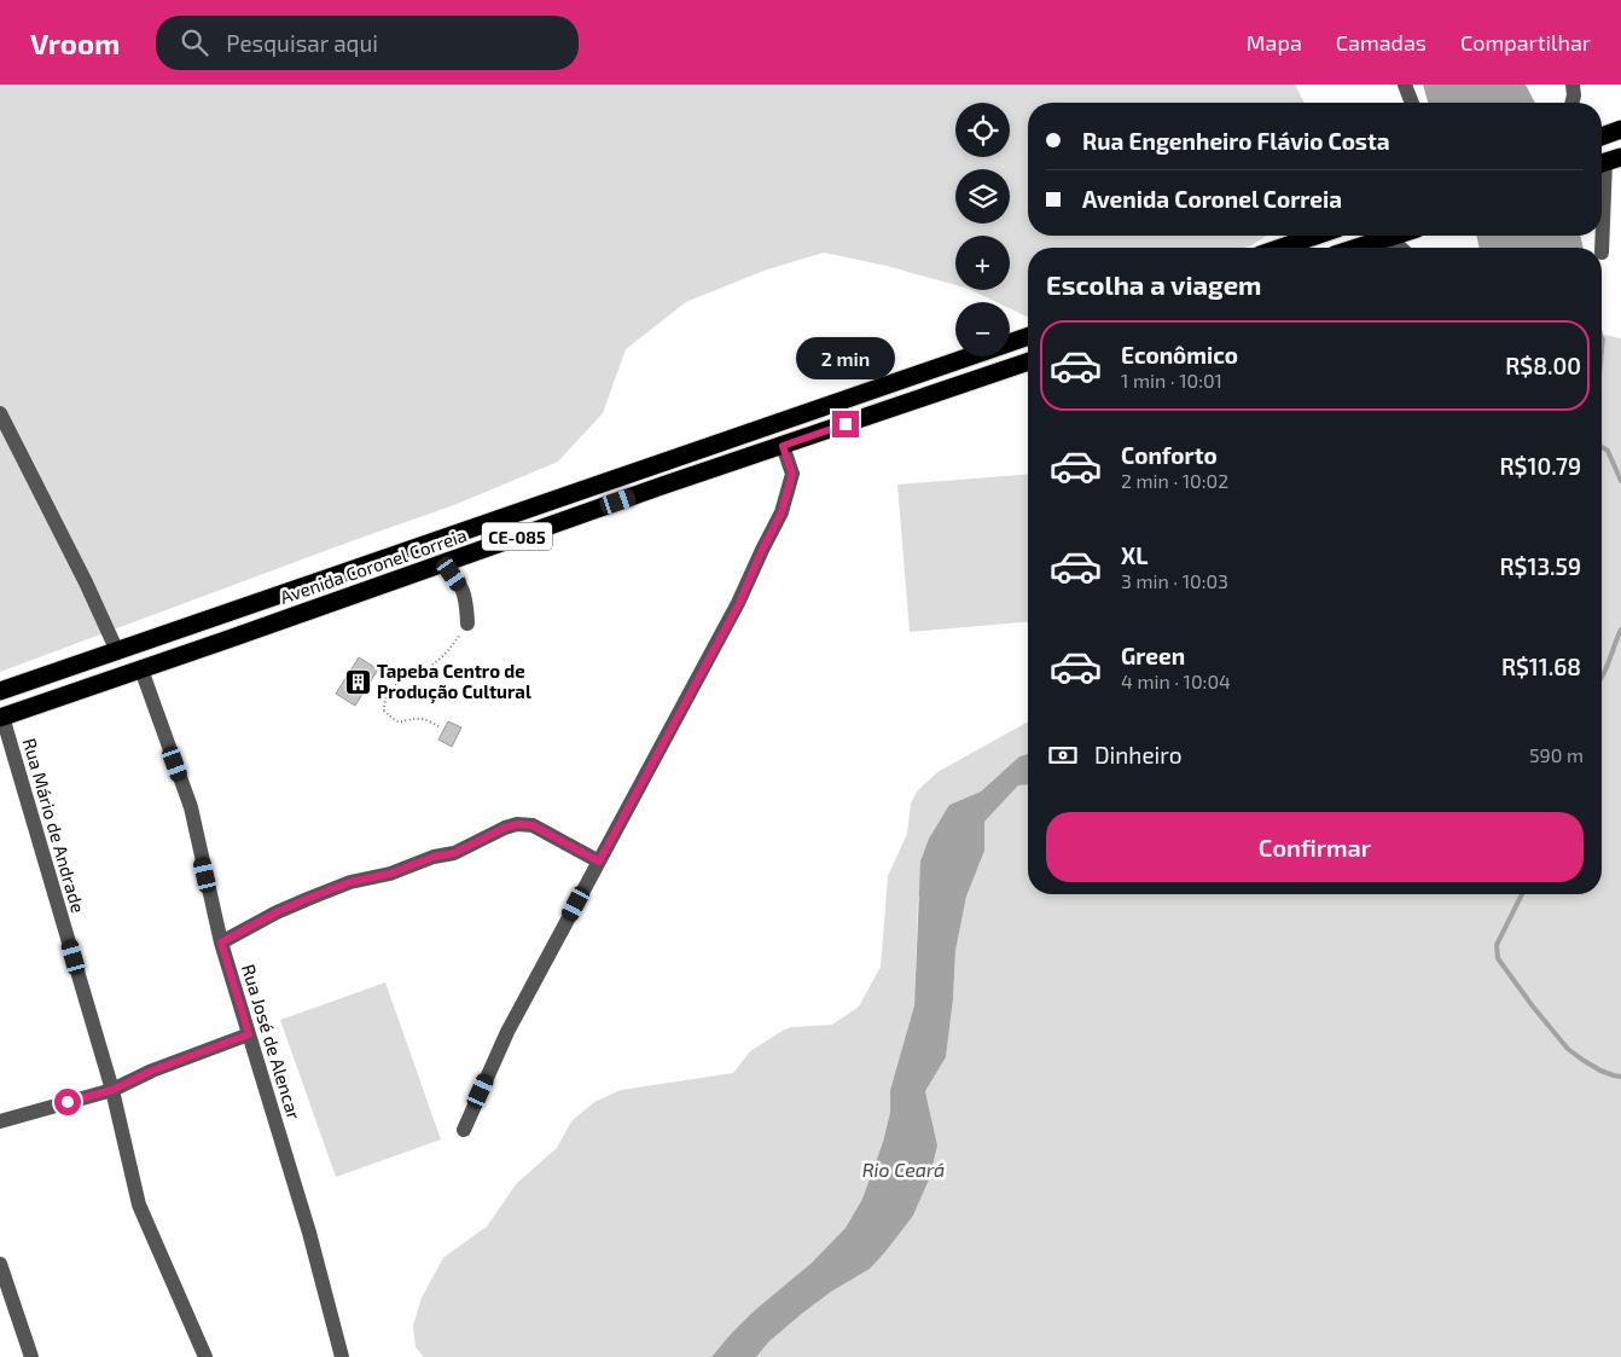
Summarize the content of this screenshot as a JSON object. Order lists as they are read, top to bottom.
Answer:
{
  "streets": {
    "highway": ["CE-085", "Avenida Coronel Correia"],
    "street": ["Rua Mário de Andrade", "Rua José de Alencar"]
  },
  "crossings": [
    ["Avenida Coronel Correia", "Rua Mário de Andrade"],
    ["Avenida Coronel Correia", "Rua José de Alencar"]
  ],
  "water": ["Rio Ceará"],
  "places": {
    "building": ["Tapeba Centro de Produção Cultural"]
  },
  "page": {
    "header": "Vroom",
    "search": "Pesquisar aqui",
    "nav": ["Mapa", "Camadas", "Compartilhar"],
    "map_buttons": ["+", "−"],
    "banner": ["Rua Engenheiro Flávio Costa", "Avenida Coronel Correia"],
    "heading": "Escolha a viagem",
    "list": [
      {
        "name": "Econômico",
        "note": "1 min · 10:01",
        "value": "R$8.00"
      },
      {
        "name": "Conforto",
        "note": "2 min · 10:02",
        "value": "R$10.79"
      },
      {
        "name": "XL",
        "note": "3 min · 10:03",
        "value": "R$13.59"
      },
      {
        "name": "Green",
        "note": "4 min · 10:04",
        "value": "R$11.68"
      }
    ],
    "bubble": "2 min",
    "pay": ["Dinheiro", "590 m"],
    "buttons": "Confirmar"
  }
}
